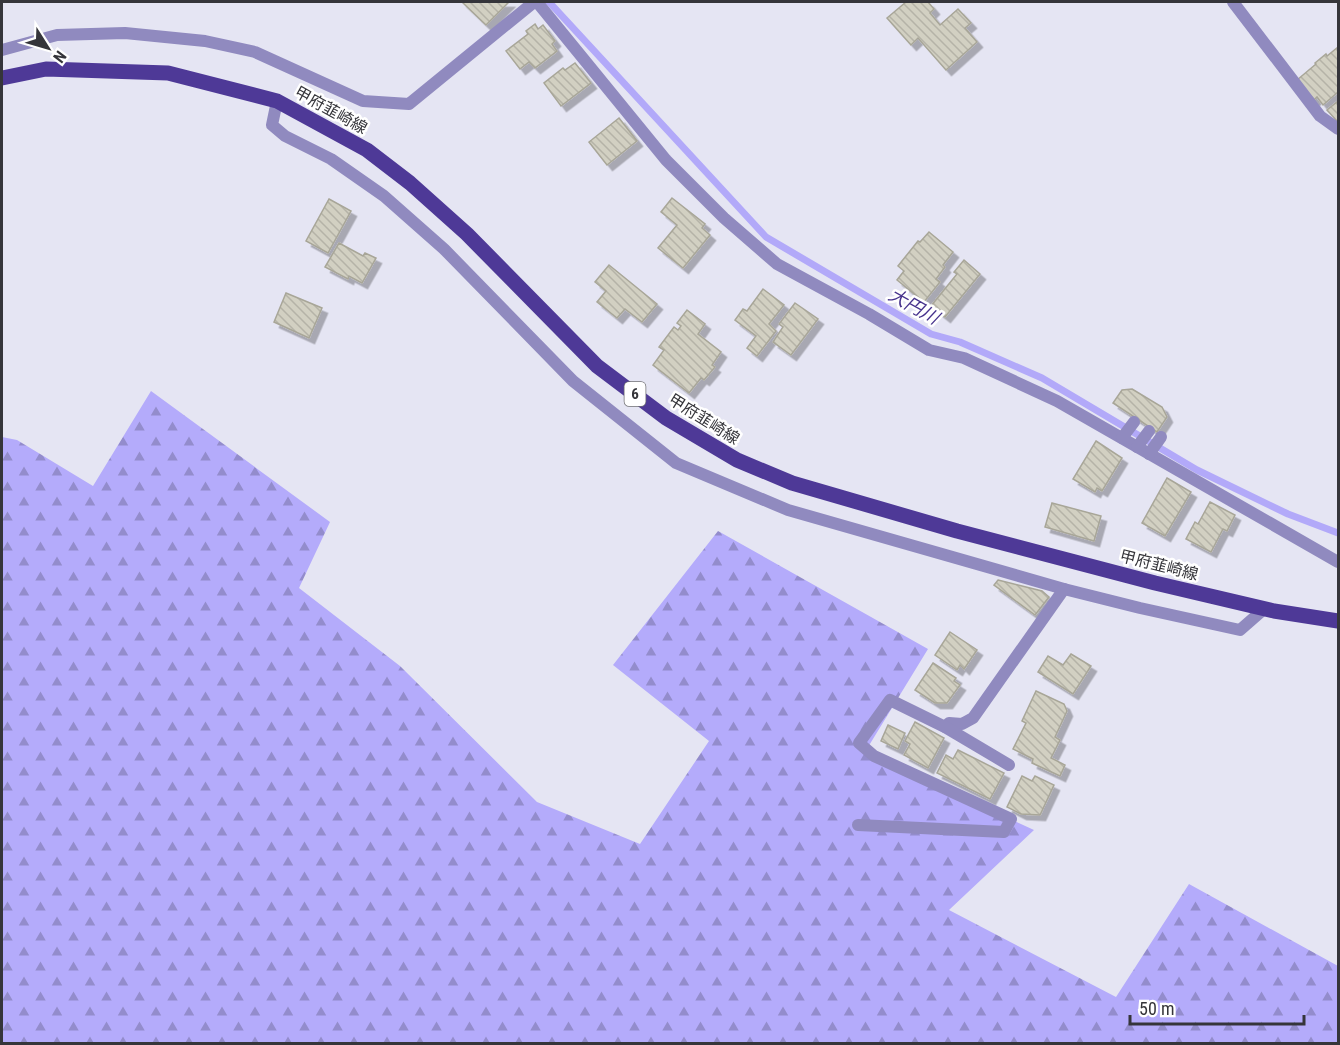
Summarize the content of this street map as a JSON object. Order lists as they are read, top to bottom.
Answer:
{
  "streets": {
    "main road": ["甲府韮崎線", "6"]
  },
  "water": ["大円川"],
  "scale_bar": "50 m",
  "north": "bottom right"
}
